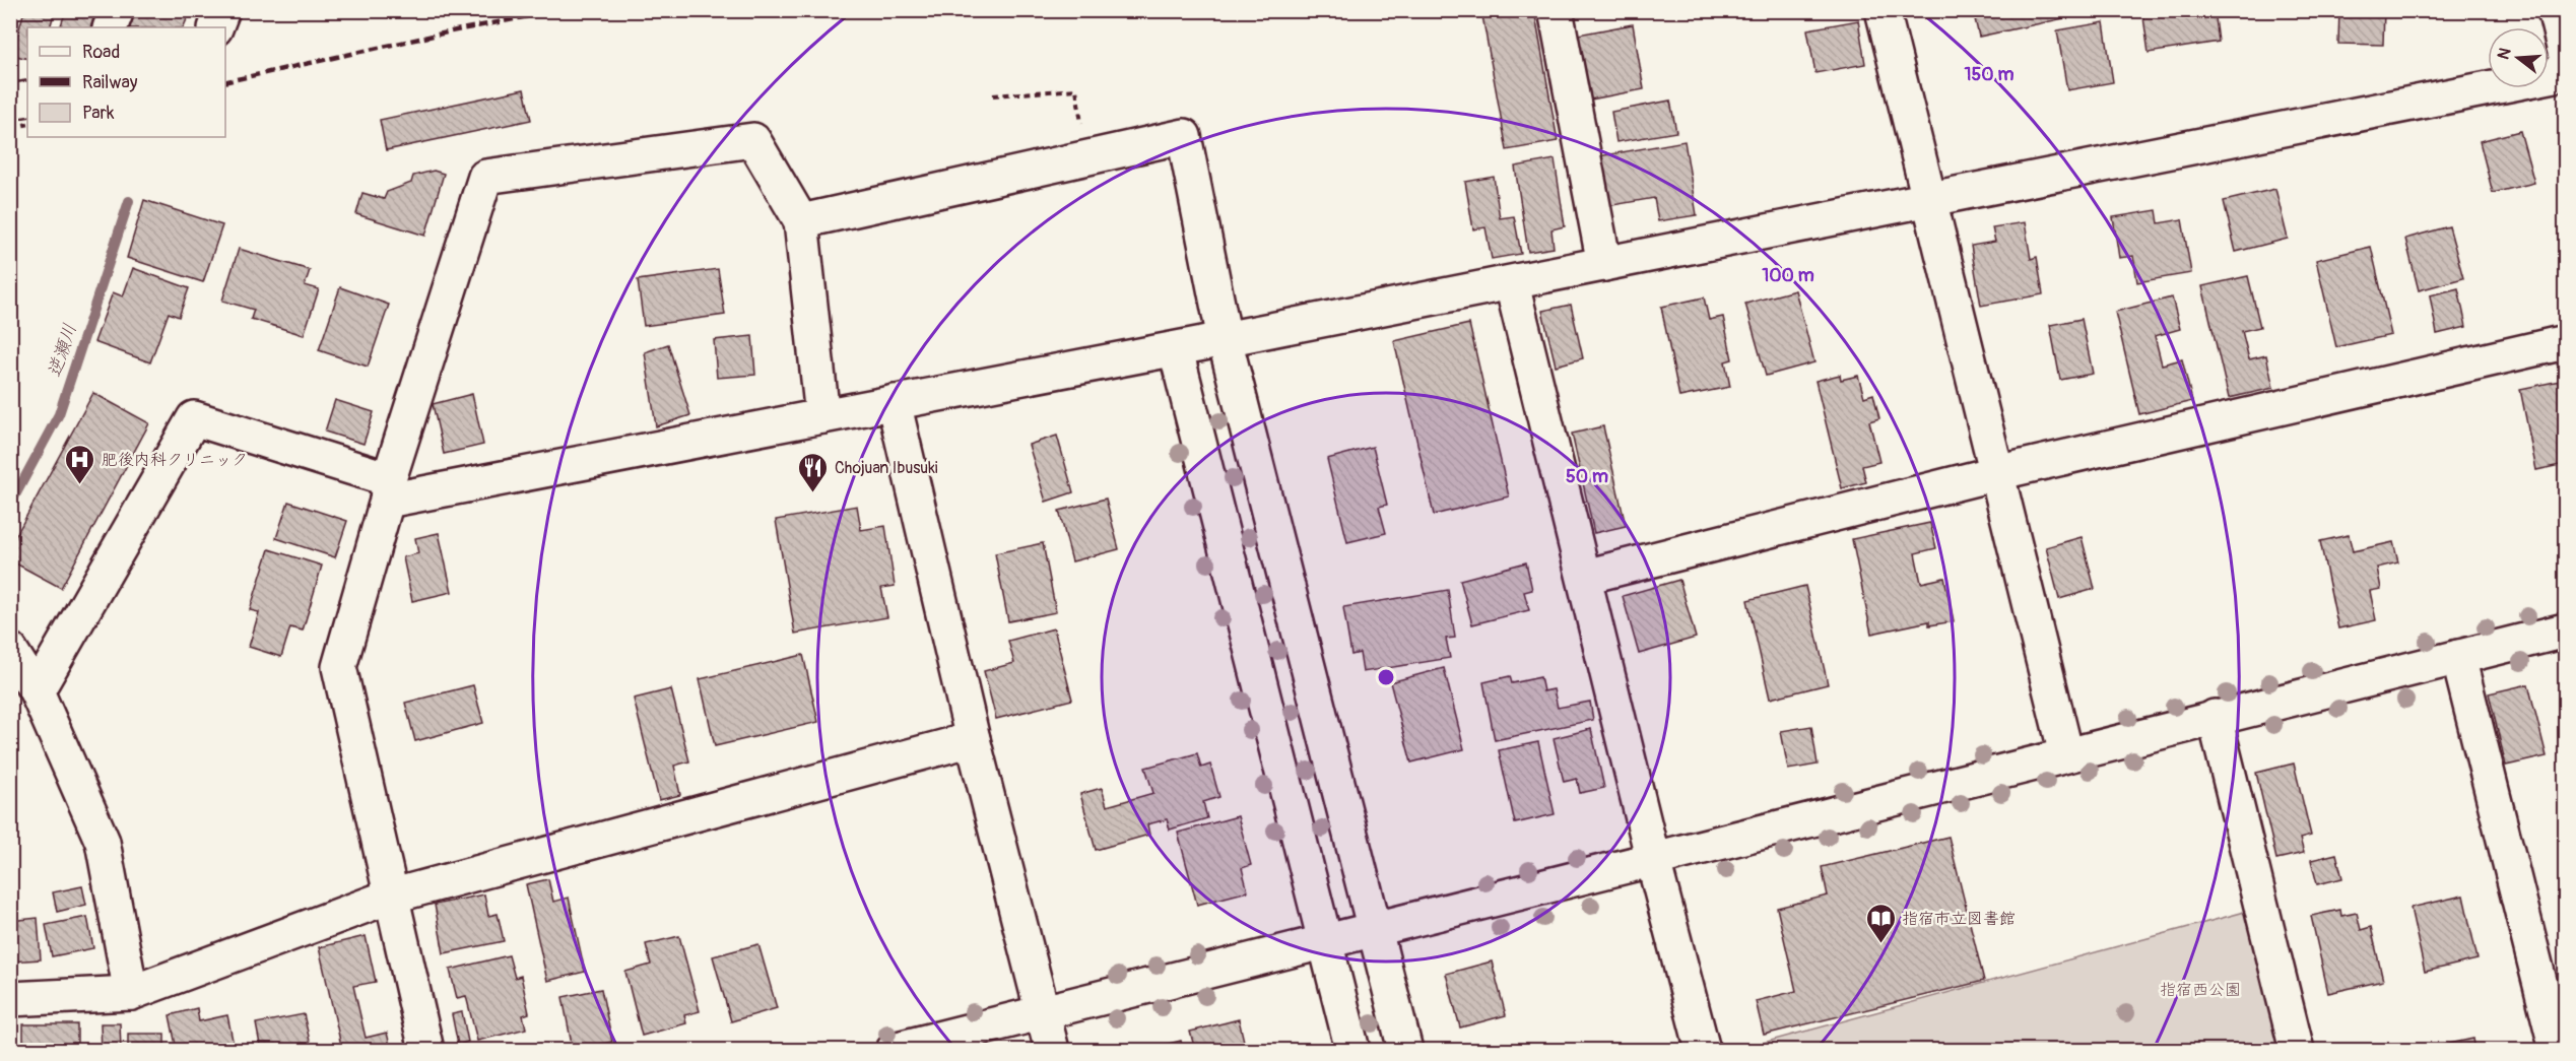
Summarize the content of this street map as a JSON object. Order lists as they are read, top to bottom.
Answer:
{
  "water": ["逆瀬川"],
  "parks": ["指宿西公園"],
  "places": {
    "hospital": ["肥後内科クリニック"],
    "restaurant": ["Chojuan Ibusuki"],
    "library": ["指宿市立図書館"]
  },
  "legend": ["Road", "Railway", "Park"],
  "north": "left",
  "rings": ["150 m", "100 m", "50 m"]
}
